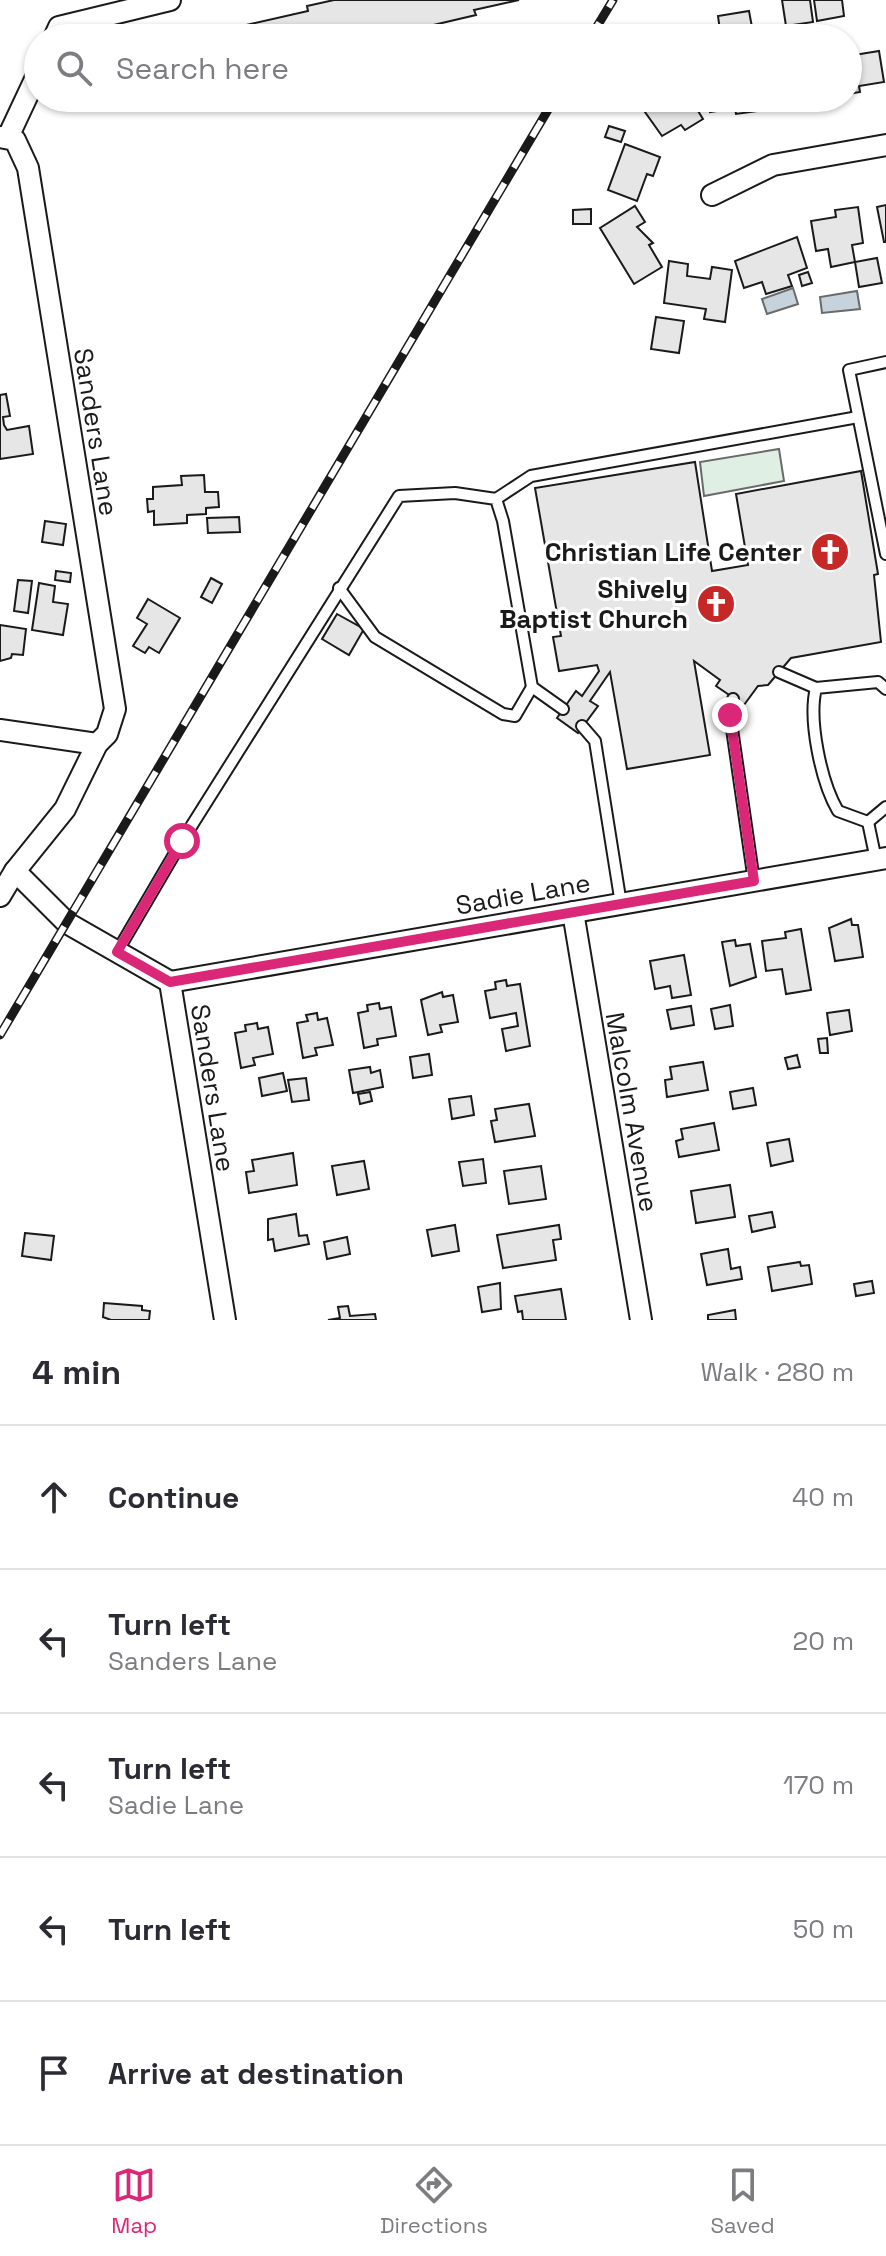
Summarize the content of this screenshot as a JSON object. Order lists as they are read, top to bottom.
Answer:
{
  "streets": {
    "street": ["Sanders Lane", "Sadie Lane", "Malcolm Avenue"]
  },
  "crossings": [
    ["Sanders Lane", "Sadie Lane"],
    ["Sadie Lane", "Malcolm Avenue"]
  ],
  "places": {
    "church": ["Christian Life Center", "Shively Baptist Church"]
  },
  "page": {
    "search": "Search here",
    "heading": ["4 min", "Walk · 280 m"],
    "list": [
      ["Continue", "40 m"],
      ["Turn left", "Sanders Lane", "20 m"],
      ["Turn left", "Sadie Lane", "170 m"],
      ["Turn left", "50 m"],
      "Arrive at destination"
    ],
    "nav": ["Map", "Directions", "Saved"]
  }
}
